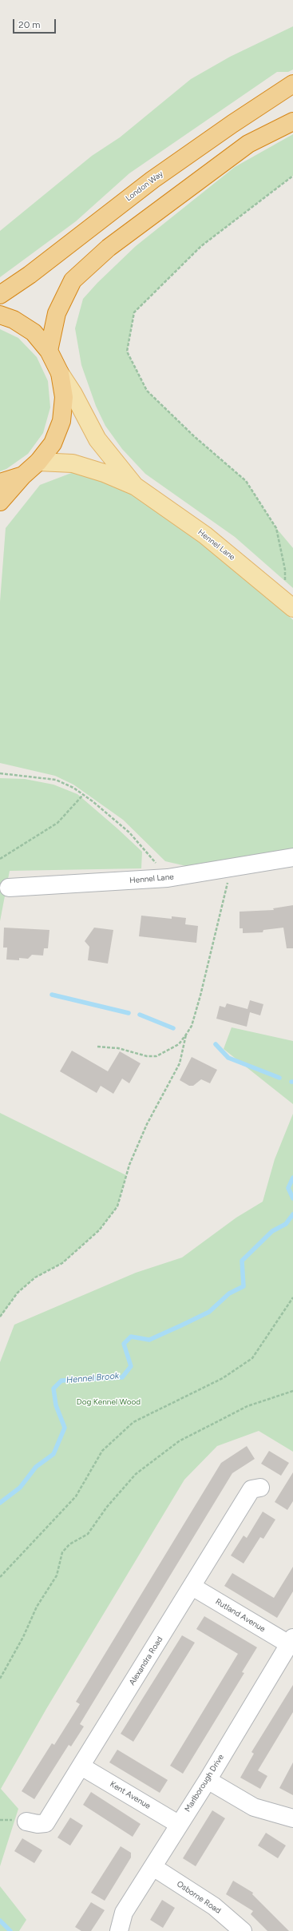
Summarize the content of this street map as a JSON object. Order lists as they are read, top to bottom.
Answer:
{
  "streets": {
    "highway": ["London Way"],
    "main road": ["Hennel Lane"],
    "street": [
      "Rutland Avenue",
      "Alexandra Road",
      "Marlborough Drive",
      "Kent Avenue",
      "Osborne Road"
    ]
  },
  "crossings": [
    ["Rutland Avenue", "Alexandra Road"],
    ["Rutland Avenue", "Marlborough Drive"],
    ["Alexandra Road", "Kent Avenue"],
    ["Marlborough Drive", "Kent Avenue"],
    ["Marlborough Drive", "Osborne Road"]
  ],
  "water": ["Hennel Brook"],
  "parks": ["Dog Kennel Wood"],
  "scale_bar": "20 m"
}
